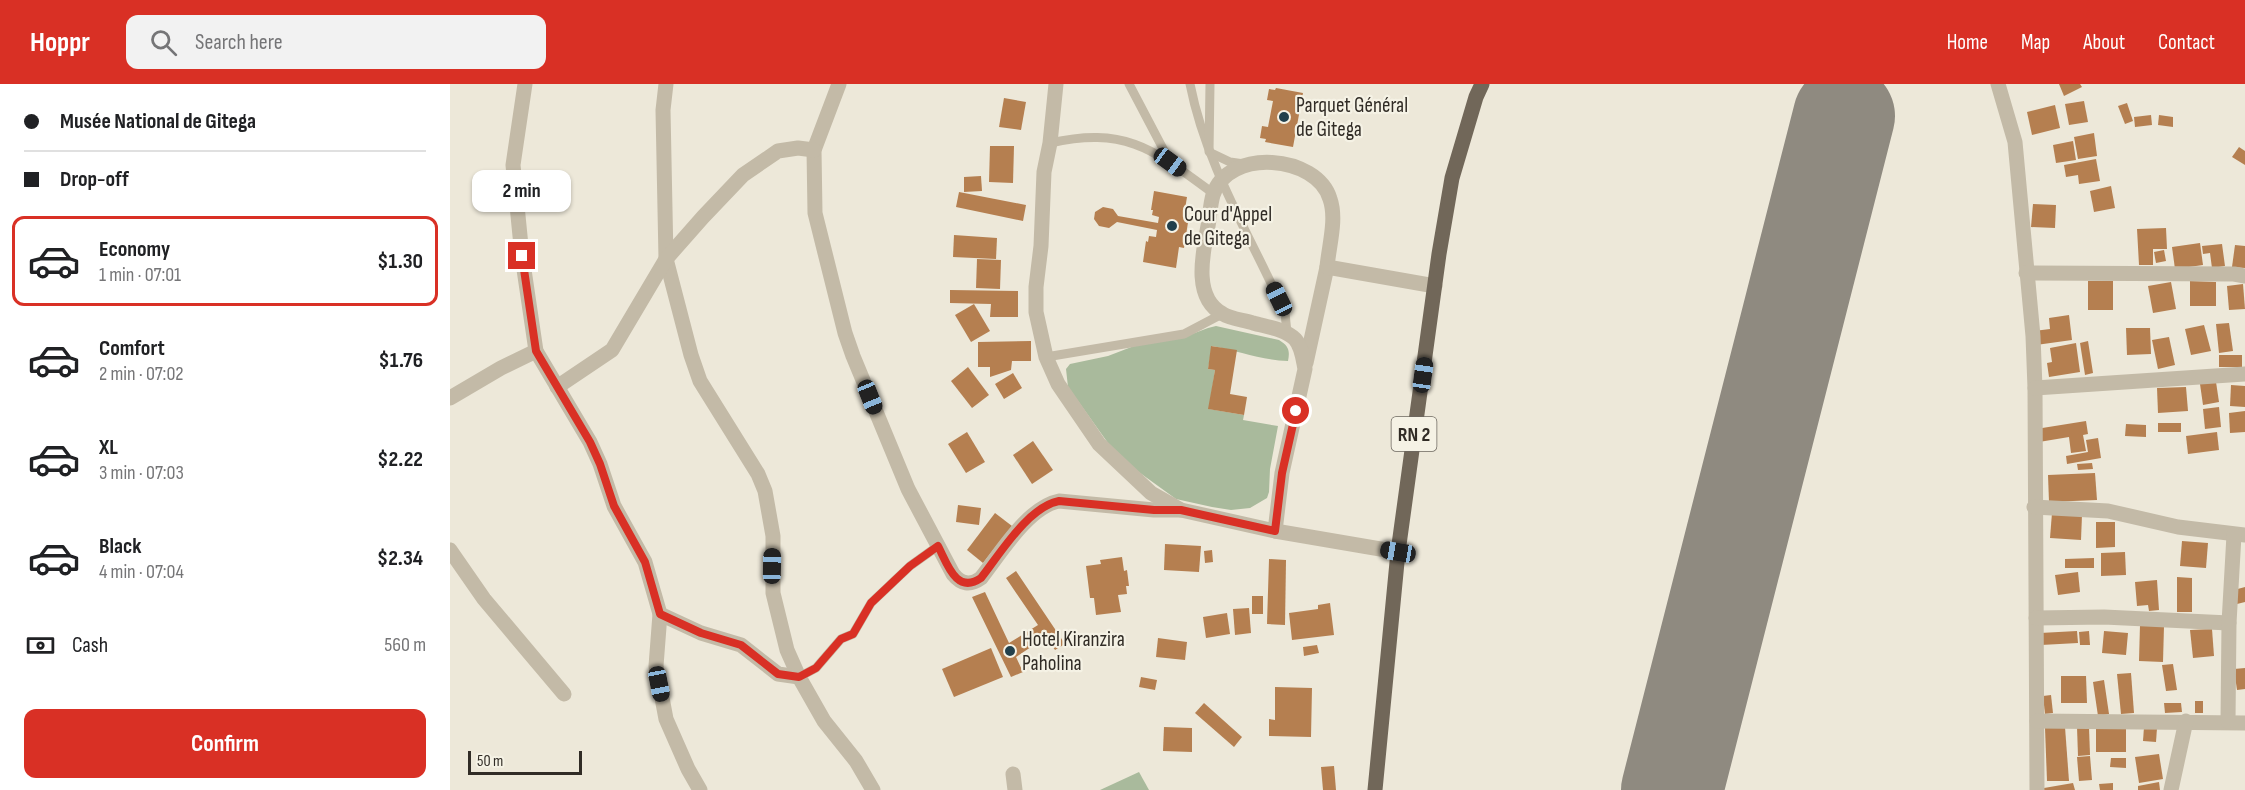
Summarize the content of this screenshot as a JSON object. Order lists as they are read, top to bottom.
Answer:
{
  "streets": {
    "main road": ["RN 2"]
  },
  "places": ["Parquet Général de Gitega", "Cour d'Appel de Gitega", "Hotel Kiranzira Paholina"],
  "scale_bar": "50 m",
  "page": {
    "header": "Hoppr",
    "search": "Search here",
    "nav": [
      "Home",
      "Map",
      "About",
      "Contact"
    ],
    "banner": ["Musée National de Gitega", "Drop-off"],
    "bubble": "2 min",
    "list": [
      {
        "name": "Economy",
        "note": "1 min · 07:01",
        "value": "$1.30"
      },
      {
        "name": "Comfort",
        "note": "2 min · 07:02",
        "value": "$1.76"
      },
      {
        "name": "XL",
        "note": "3 min · 07:03",
        "value": "$2.22"
      },
      {
        "name": "Black",
        "note": "4 min · 07:04",
        "value": "$2.34"
      }
    ],
    "pay": ["Cash", "560 m"],
    "buttons": "Confirm",
    "scale": "50 m"
  }
}
